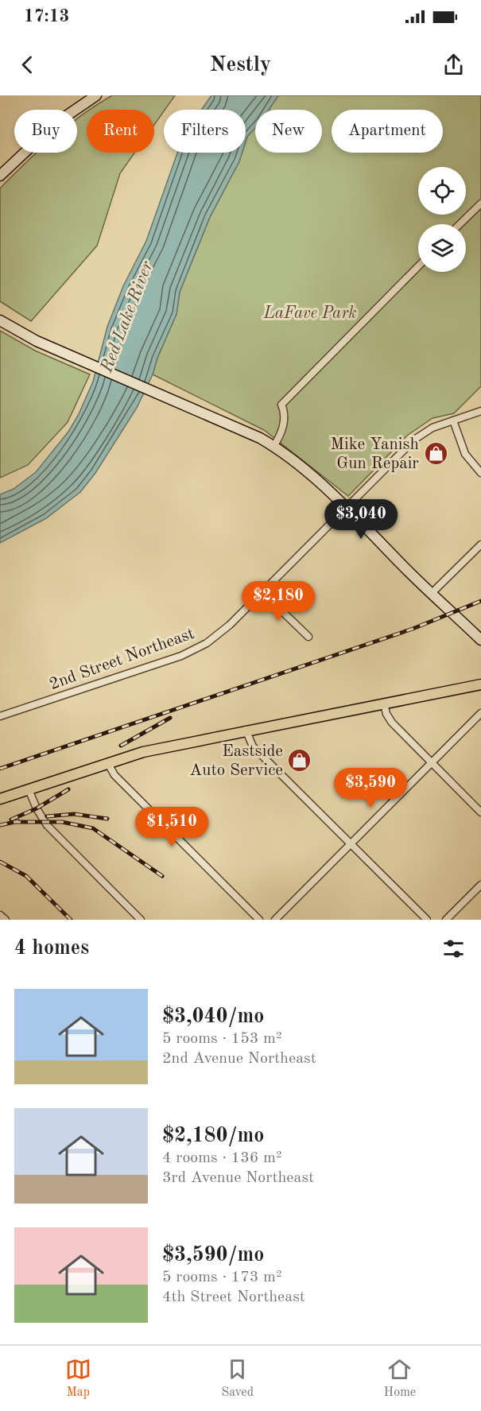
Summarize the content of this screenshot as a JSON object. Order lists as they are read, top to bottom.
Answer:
{
  "streets": {
    "street": ["2nd Street Northeast"]
  },
  "water": ["Red Lake River"],
  "parks": ["LaFave Park"],
  "places": {
    "shop": ["Mike Yanish Gun Repair", "Eastside Auto Service"]
  },
  "page": {
    "status": "17:13",
    "header": "Nestly",
    "chip": [
      "Buy",
      "Rent",
      "Filters",
      "New",
      "Apartment"
    ],
    "price": [
      "$3,040",
      "$2,180",
      "$3,590",
      "$1,510"
    ],
    "heading": "4 homes",
    "list": [
      {
        "name": "$3,040/mo",
        "note": "5 rooms · 153 m² · 2nd Avenue Northeast"
      },
      {
        "name": "$2,180/mo",
        "note": "4 rooms · 136 m² · 3rd Avenue Northeast"
      },
      {
        "name": "$3,590/mo",
        "note": "5 rooms · 173 m² · 4th Street Northeast"
      }
    ],
    "tabs": ["Map", "Saved", "Home"]
  }
}
